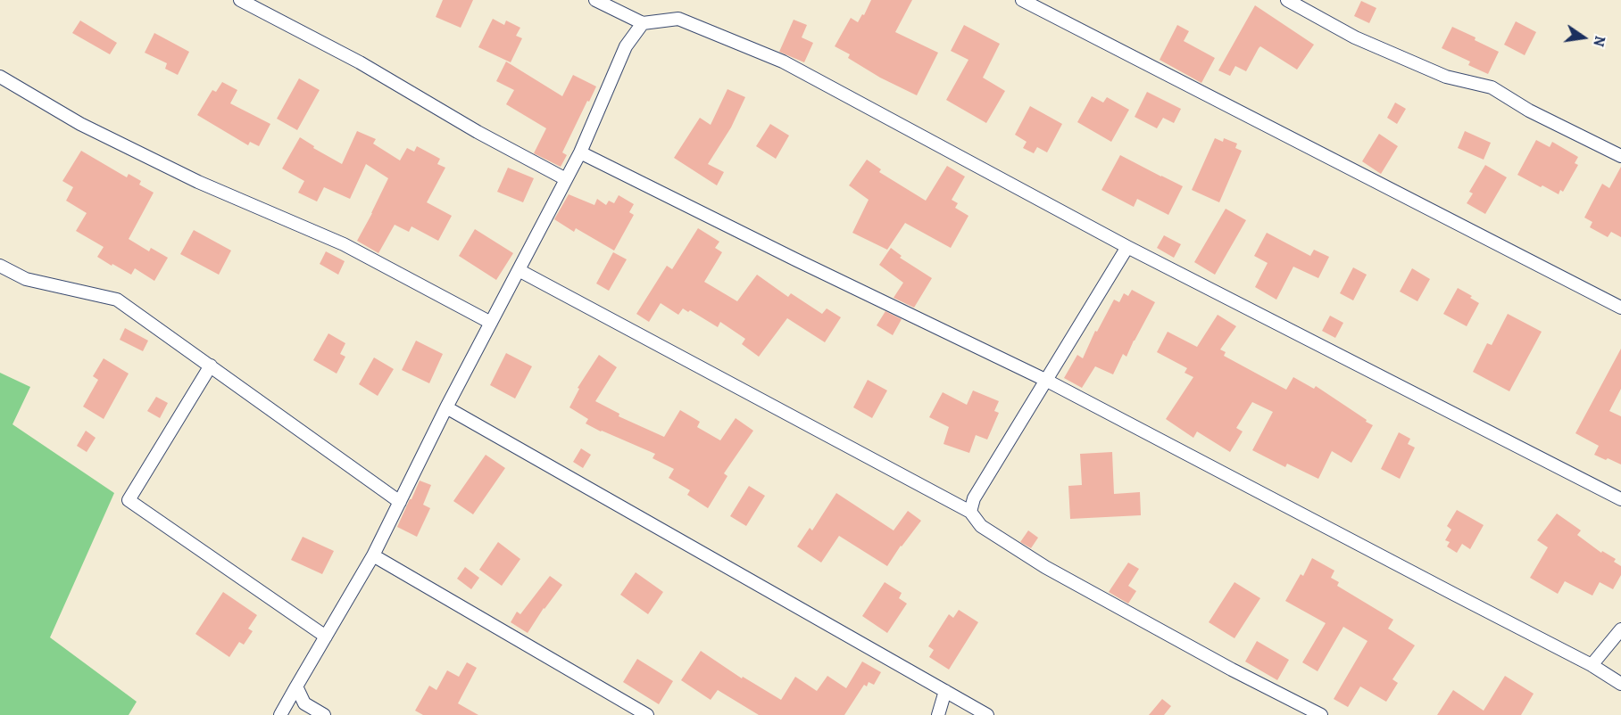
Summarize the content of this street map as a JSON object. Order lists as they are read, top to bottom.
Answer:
{
  "north": "right"
}
